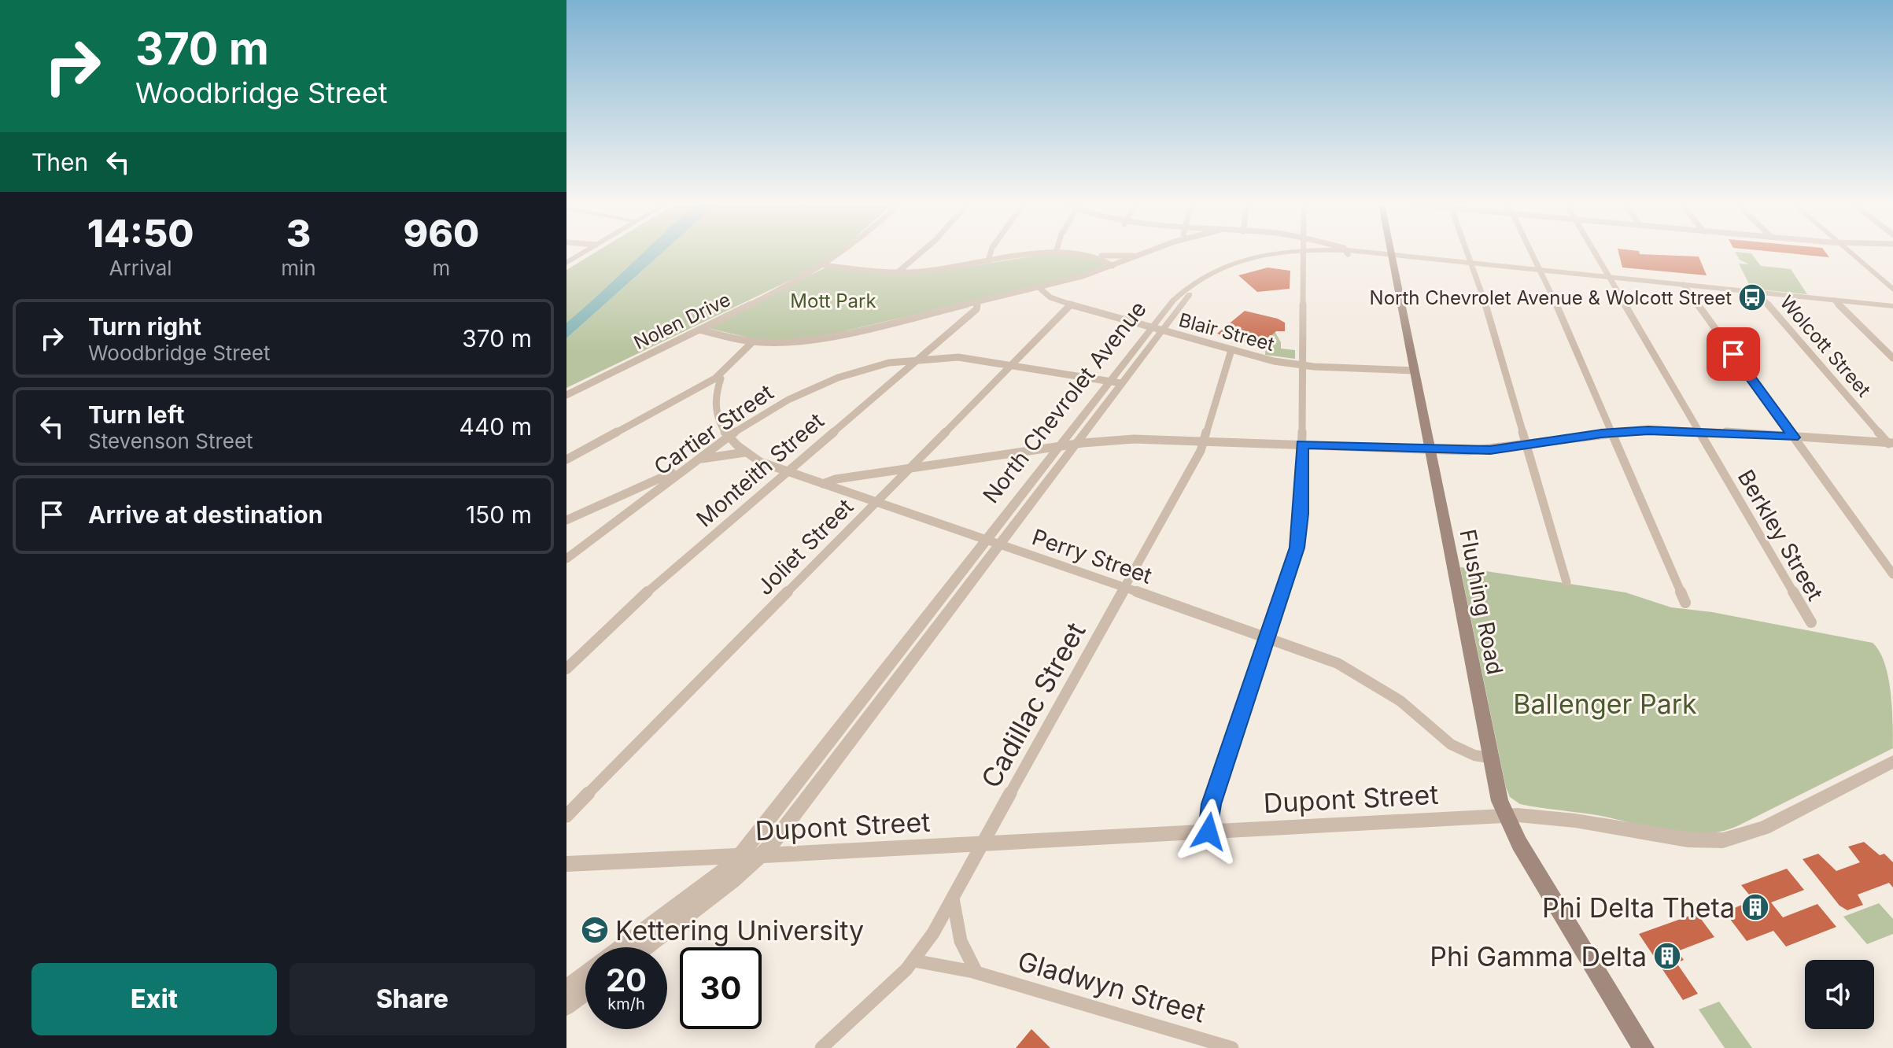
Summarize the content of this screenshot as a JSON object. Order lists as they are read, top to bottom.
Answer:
{
  "streets": {
    "main road": ["Flushing Road"],
    "street": [
      "Nolen Drive",
      "Blair Street",
      "Wolcott Street",
      "North Chevrolet Avenue",
      "Cartier Street",
      "Monteith Street",
      "Berkley Street",
      "Joliet Street",
      "Perry Street",
      "Cadillac Street",
      "Dupont Street",
      "Gladwyn Street"
    ]
  },
  "crossings": [
    ["Blair Street", "North Chevrolet Avenue"],
    ["Blair Street", "Joliet Street"],
    ["Blair Street", "Flushing Road"],
    ["Blair Street", "Cadillac Street"],
    ["Wolcott Street", "North Chevrolet Avenue"],
    ["North Chevrolet Avenue", "Cartier Street"],
    ["North Chevrolet Avenue", "Berkley Street"],
    ["North Chevrolet Avenue", "Perry Street"],
    ["North Chevrolet Avenue", "Flushing Road"],
    ["North Chevrolet Avenue", "Dupont Street"],
    ["Cartier Street", "Monteith Street"],
    ["Cartier Street", "Joliet Street"],
    ["Cartier Street", "Perry Street"],
    ["Monteith Street", "Perry Street"],
    ["Joliet Street", "Perry Street"],
    ["Perry Street", "Flushing Road"],
    ["Perry Street", "Cadillac Street"],
    ["Flushing Road", "Dupont Street"],
    ["Cadillac Street", "Dupont Street"],
    ["Cadillac Street", "Gladwyn Street"]
  ],
  "parks": ["Mott Park", "Ballenger Park"],
  "places": {
    "bus stop": ["North Chevrolet Avenue & Wolcott Street"],
    "building": ["Phi Delta Theta", "Phi Gamma Delta"],
    "school or university": ["Kettering University"]
  },
  "page": {
    "turn": ["370 m", "Woodbridge Street"],
    "then": "Then",
    "eta": [
      "14:50",
      "Arrival",
      "3",
      "min",
      "960",
      "m"
    ],
    "list": [
      {
        "name": "Turn right",
        "note": "Woodbridge Street",
        "value": "370 m"
      },
      {
        "name": "Turn left",
        "note": "Stevenson Street",
        "value": "440 m"
      },
      {
        "name": "Arrive at destination",
        "value": "150 m"
      }
    ],
    "speed": "20 km/h",
    "limit": "30",
    "buttons": ["Exit", "Share"]
  }
}
